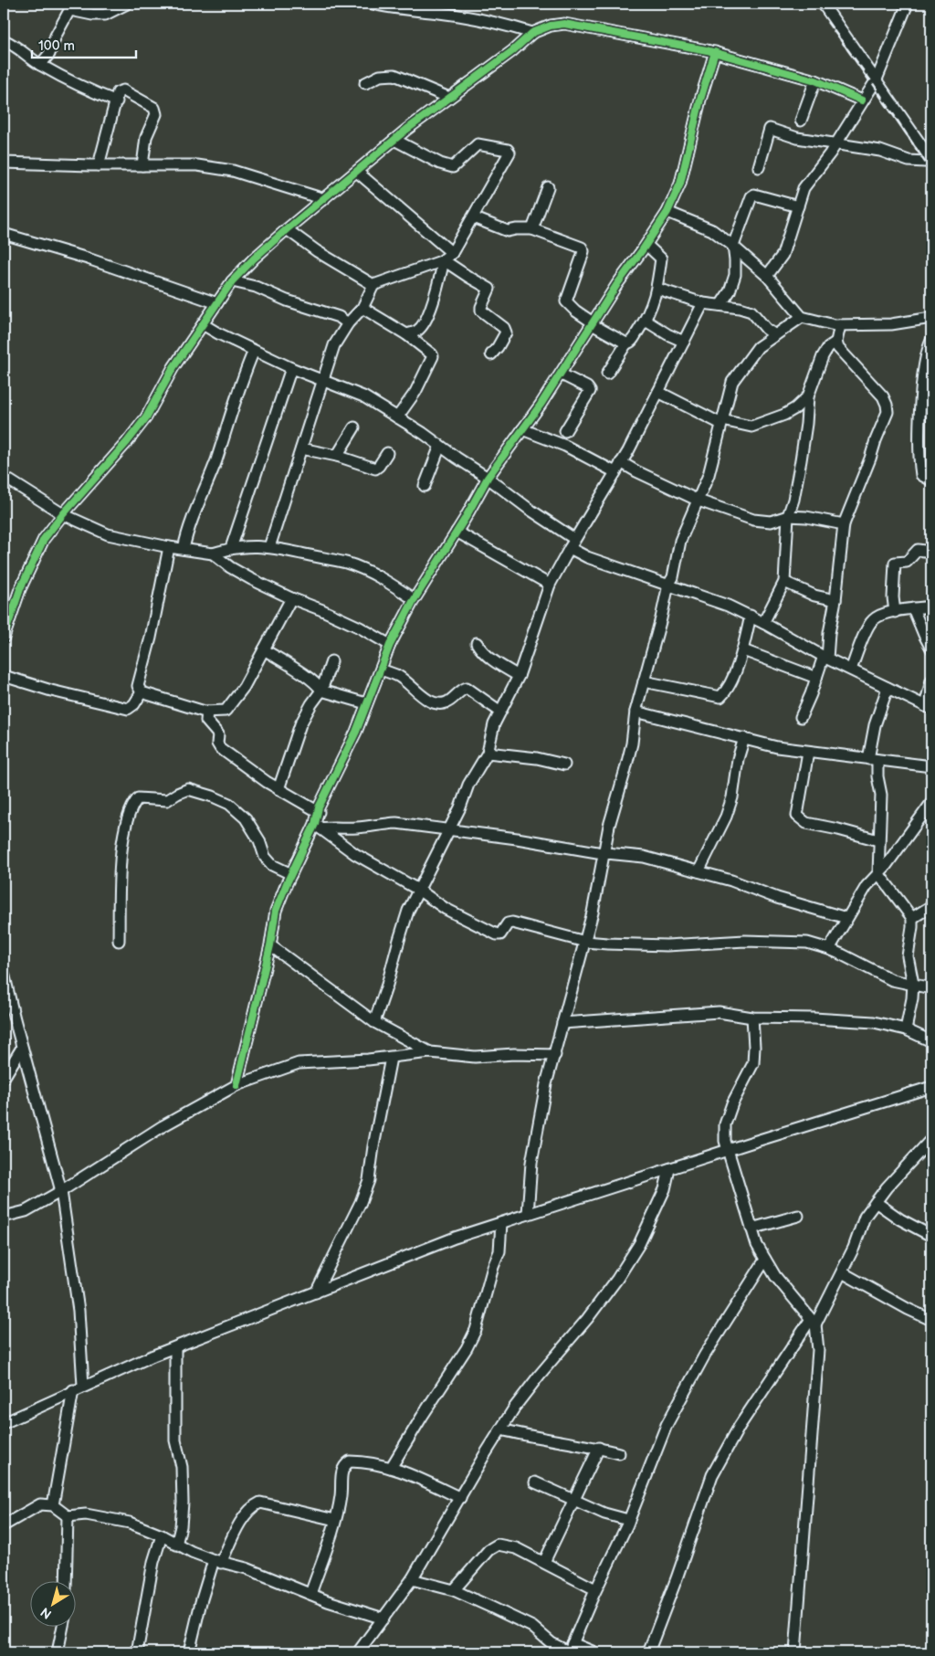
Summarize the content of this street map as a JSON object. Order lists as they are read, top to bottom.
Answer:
{
  "scale_bar": "100 m",
  "north": "bottom left"
}
